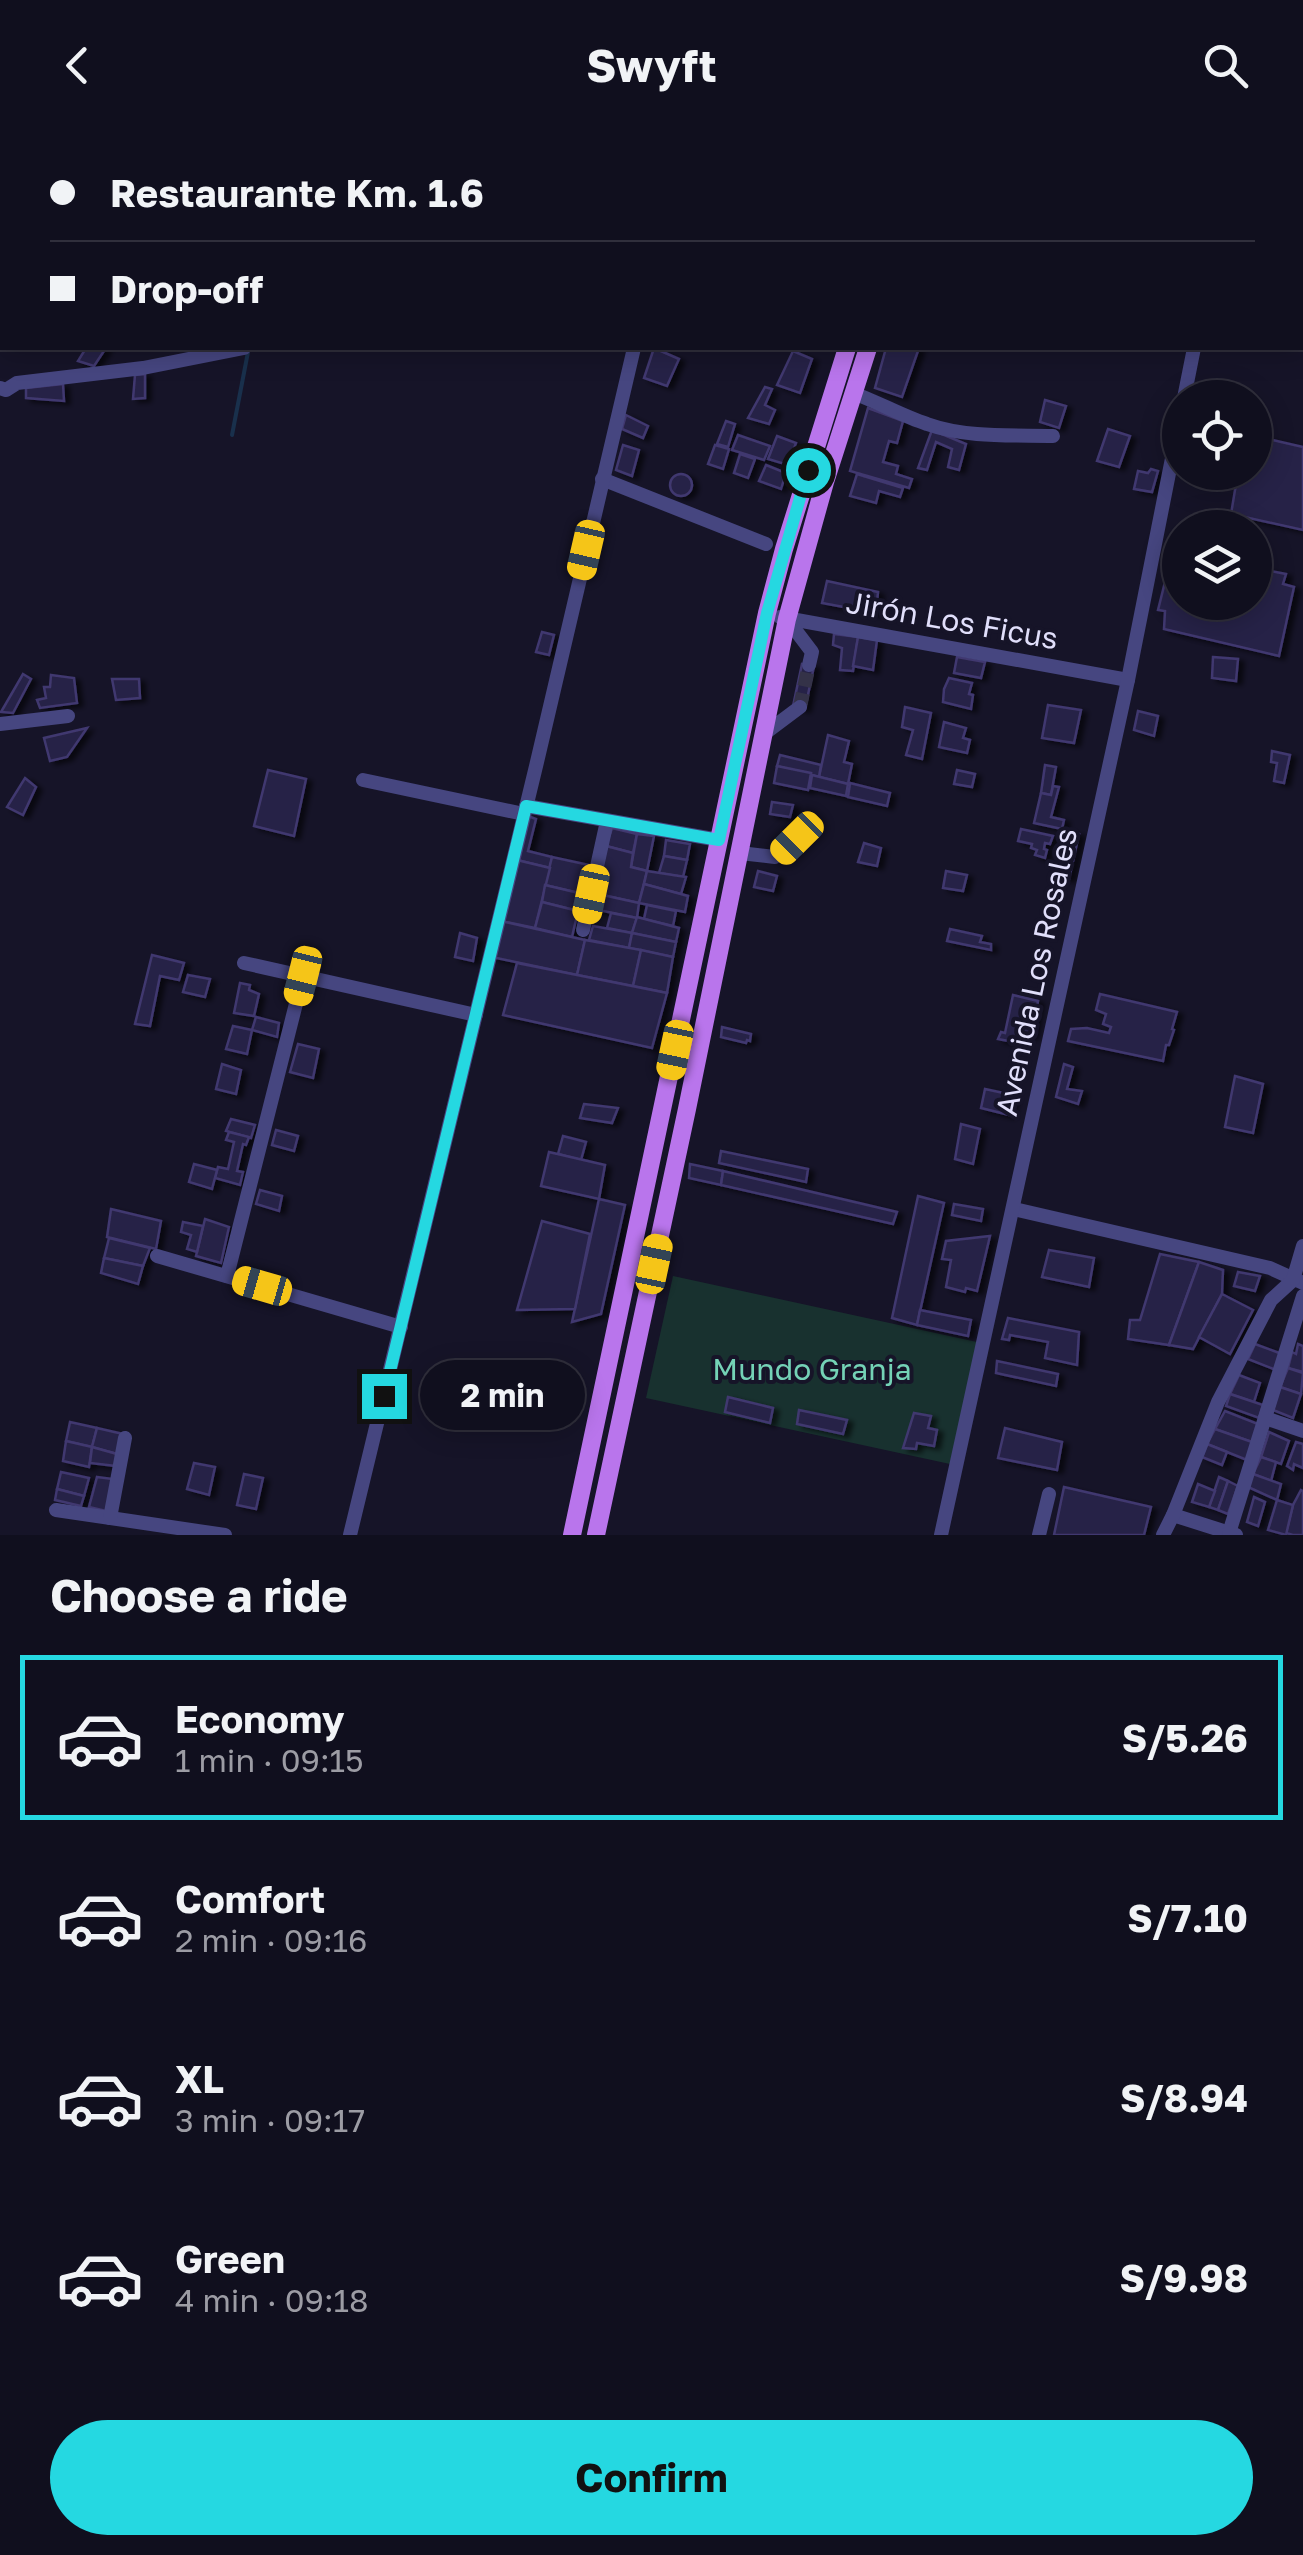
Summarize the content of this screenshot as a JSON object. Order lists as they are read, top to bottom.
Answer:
{
  "streets": {
    "street": ["Jirón Los Ficus", "Avenida Los Rosales"]
  },
  "crossings": [
    ["Jirón Los Ficus", "Avenida Los Rosales"]
  ],
  "parks": ["Mundo Granja"],
  "page": {
    "header": "Swyft",
    "banner": ["Restaurante Km. 1.6", "Drop-off"],
    "bubble": "2 min",
    "heading": "Choose a ride",
    "list": [
      {
        "name": "Economy",
        "note": "1 min · 09:15",
        "value": "S/5.26"
      },
      {
        "name": "Comfort",
        "note": "2 min · 09:16",
        "value": "S/7.10"
      },
      {
        "name": "XL",
        "note": "3 min · 09:17",
        "value": "S/8.94"
      },
      {
        "name": "Green",
        "note": "4 min · 09:18",
        "value": "S/9.98"
      }
    ],
    "buttons": "Confirm"
  }
}
